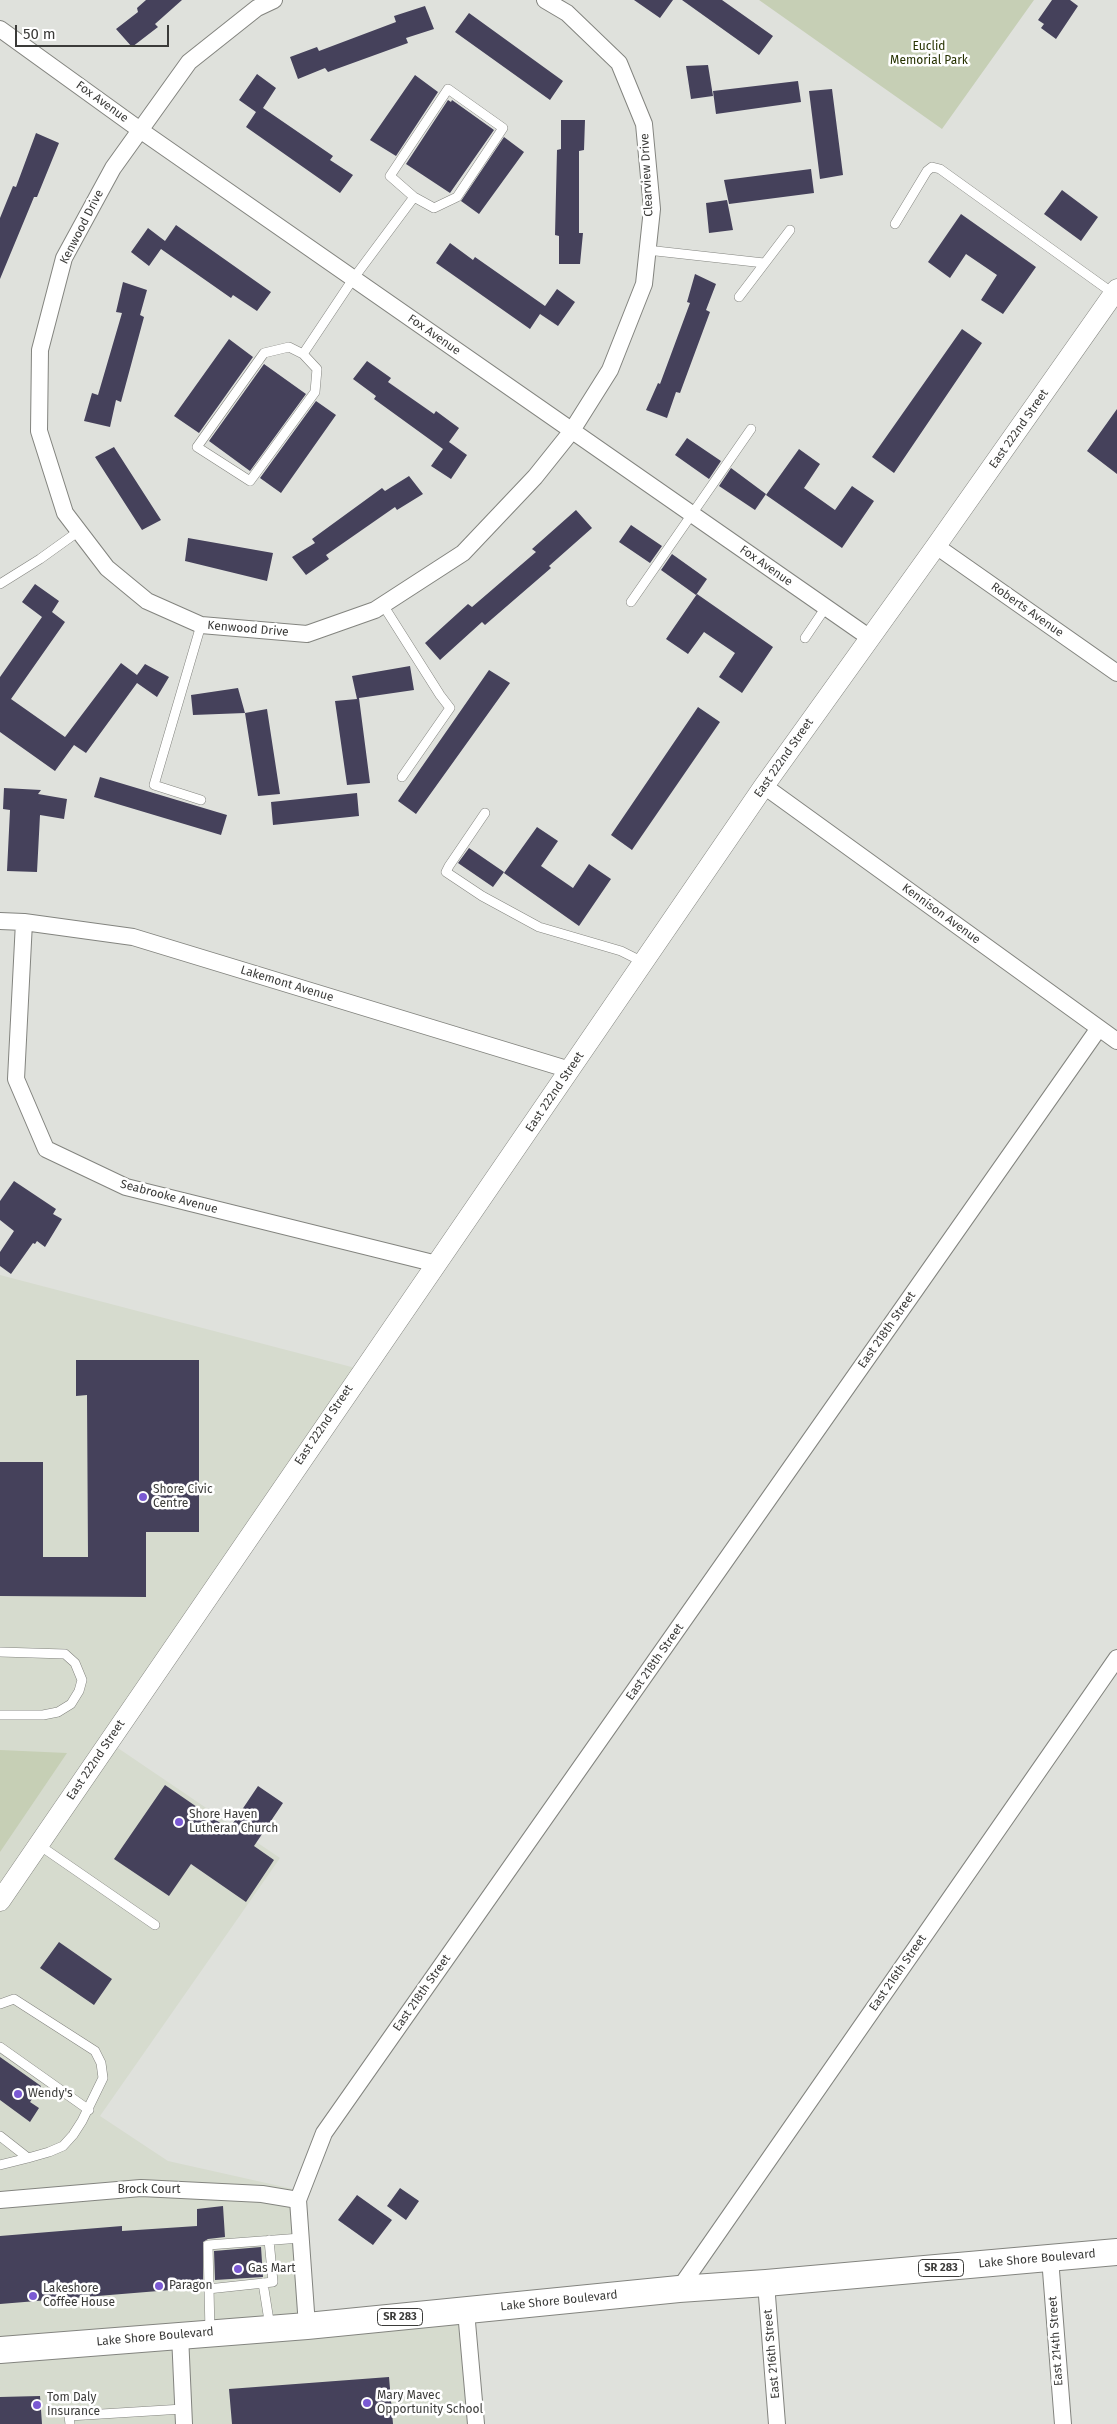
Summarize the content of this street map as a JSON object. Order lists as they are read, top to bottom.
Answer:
{
  "streets": {
    "main road": ["Lake Shore Boulevard", "SR 283"],
    "street": [
      "Fox Avenue",
      "Clearview Drive",
      "Kenwood Drive",
      "East 222nd Street",
      "Roberts Avenue",
      "Kennison Avenue",
      "Lakemont Avenue",
      "Seabrooke Avenue",
      "East 218th Street",
      "East 216th Street",
      "Brock Court",
      "East 214th Street"
    ]
  },
  "crossings": [
    ["Fox Avenue", "Clearview Drive"],
    ["Fox Avenue", "Kenwood Drive"],
    ["Fox Avenue", "East 222nd Street"],
    ["Clearview Drive", "Kenwood Drive"],
    ["East 222nd Street", "Roberts Avenue"],
    ["East 222nd Street", "Kennison Avenue"],
    ["East 222nd Street", "Lakemont Avenue"],
    ["East 222nd Street", "Seabrooke Avenue"],
    ["Kennison Avenue", "East 218th Street"],
    ["Lakemont Avenue", "Seabrooke Avenue"],
    ["East 218th Street", "Brock Court"],
    ["East 218th Street", "Lake Shore Boulevard"],
    ["East 216th Street", "Lake Shore Boulevard"],
    ["Lake Shore Boulevard", "East 214th Street"]
  ],
  "parks": ["Euclid Memorial Park"],
  "places": [
    "Shore Civic Centre",
    "Shore Haven Lutheran Church",
    "Wendy's",
    "Gas Mart",
    "Paragon",
    "Lakeshore Coffee House",
    "Mary Mavec Opportunity School",
    "Tom Daly Insurance"
  ],
  "scale_bar": "50 m"
}
